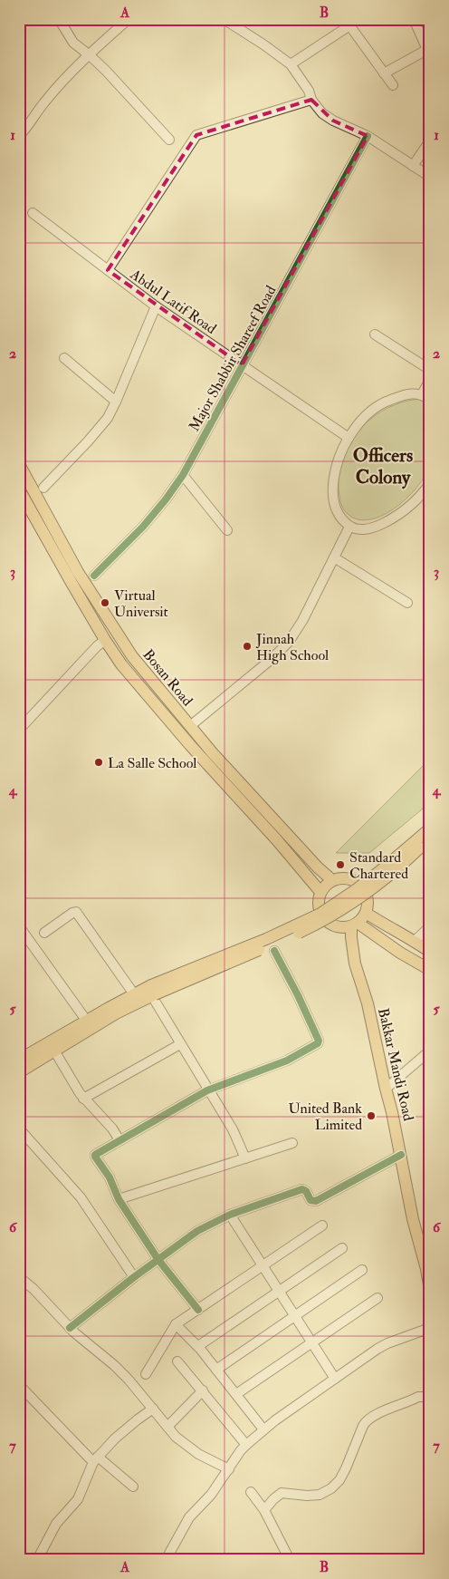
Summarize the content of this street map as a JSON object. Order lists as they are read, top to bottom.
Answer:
{
  "streets": {
    "main road": ["Bosan Road", "Bakkar Mandi Road"],
    "street": ["Abdul Latif Road", "Major Shabbir Shareef Road"]
  },
  "crossings": [
    ["Abdul Latif Road", "Major Shabbir Shareef Road"],
    ["Bosan Road", "Bakkar Mandi Road"]
  ],
  "districts": ["Officers Colony"],
  "places": [
    "Virtual Universit",
    "Jinnah High School",
    "La Salle School",
    "Standard Chartered",
    "United Bank Limited"
  ],
  "grid": {
    "columns": ["A", "B"],
    "rows": [
      "1",
      "2",
      "3",
      "4",
      "5",
      "6",
      "7"
    ]
  }
}
